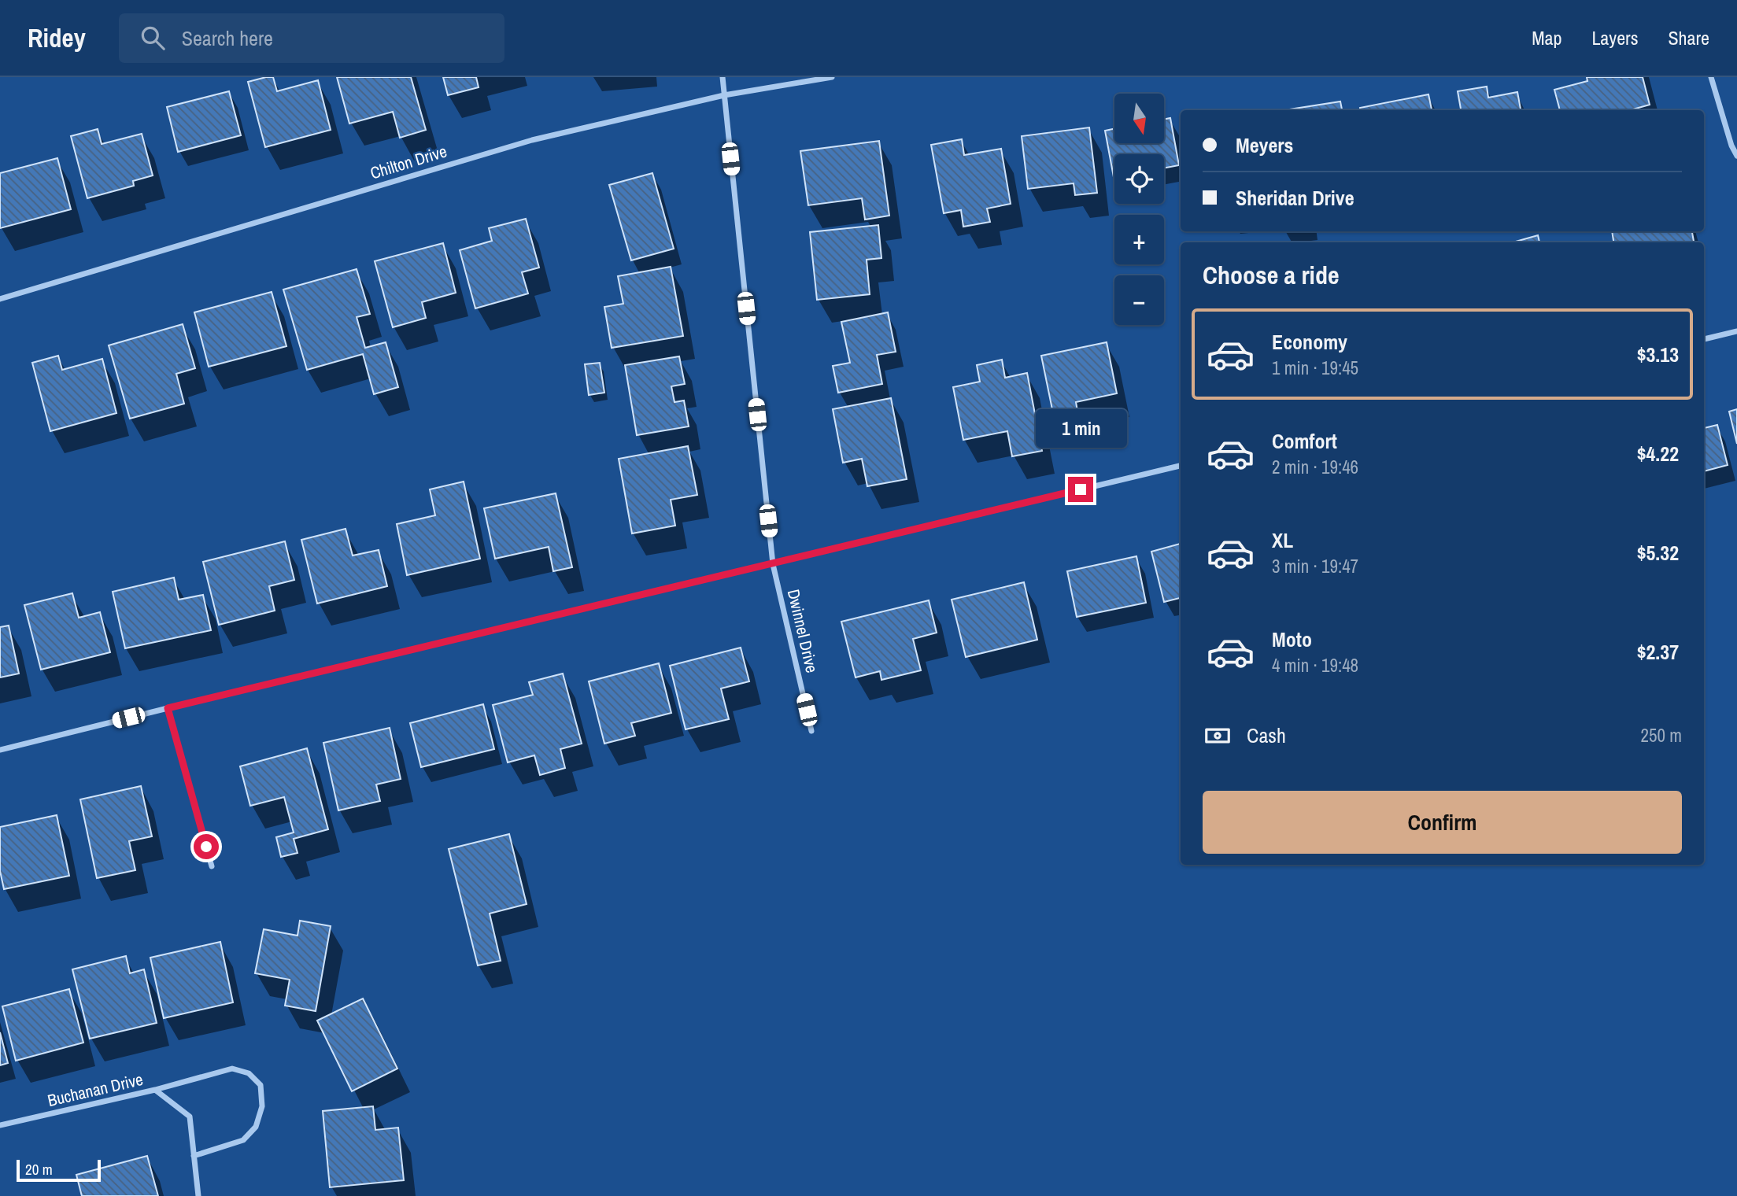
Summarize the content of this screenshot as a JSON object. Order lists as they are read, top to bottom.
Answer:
{
  "streets": {
    "street": ["Chilton Drive", "Dwinnel Drive", "Buchanan Drive"]
  },
  "crossings": [
    ["Chilton Drive", "Dwinnel Drive"]
  ],
  "scale_bar": "20 m",
  "north": "bottom",
  "page": {
    "header": "Ridey",
    "search": "Search here",
    "nav": ["Map", "Layers", "Share"],
    "map_buttons": ["+", "−"],
    "banner": ["Meyers", "Sheridan Drive"],
    "heading": "Choose a ride",
    "list": [
      {
        "name": "Economy",
        "note": "1 min · 19:45",
        "value": "$3.13"
      },
      {
        "name": "Comfort",
        "note": "2 min · 19:46",
        "value": "$4.22"
      },
      {
        "name": "XL",
        "note": "3 min · 19:47",
        "value": "$5.32"
      },
      {
        "name": "Moto",
        "note": "4 min · 19:48",
        "value": "$2.37"
      }
    ],
    "bubble": "1 min",
    "pay": ["Cash", "250 m"],
    "buttons": "Confirm",
    "scale": "20 m"
  }
}
